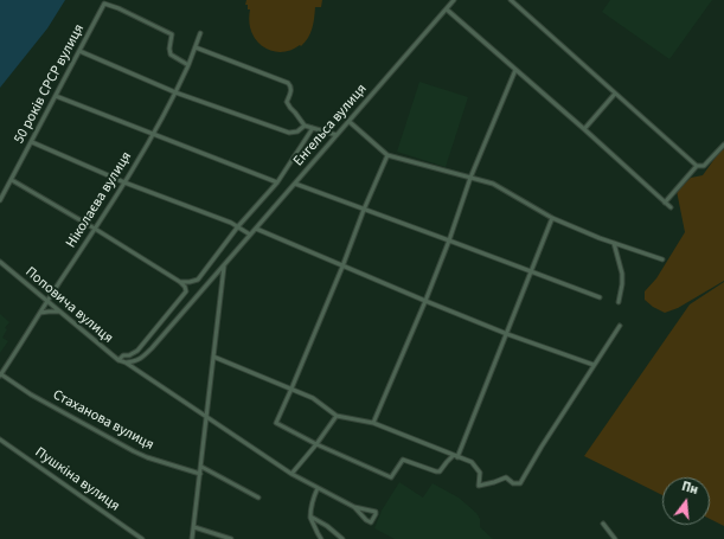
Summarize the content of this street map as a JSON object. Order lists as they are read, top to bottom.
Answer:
{
  "streets": {
    "street": [
      "50 років СРСР вулиця",
      "Енгельса вулиця",
      "Ніколаєва вулиця",
      "Поповича вулиця",
      "Стаханова вулиця",
      "Пушкіна вулиця"
    ]
  },
  "crossings": [
    ["50 років СРСР вулиця", "Ніколаєва вулиця"],
    ["Енгельса вулиця", "Поповича вулиця"],
    ["Ніколаєва вулиця", "Поповича вулиця"],
    ["Ніколаєва вулиця", "Стаханова вулиця"]
  ],
  "north": "top"
}
